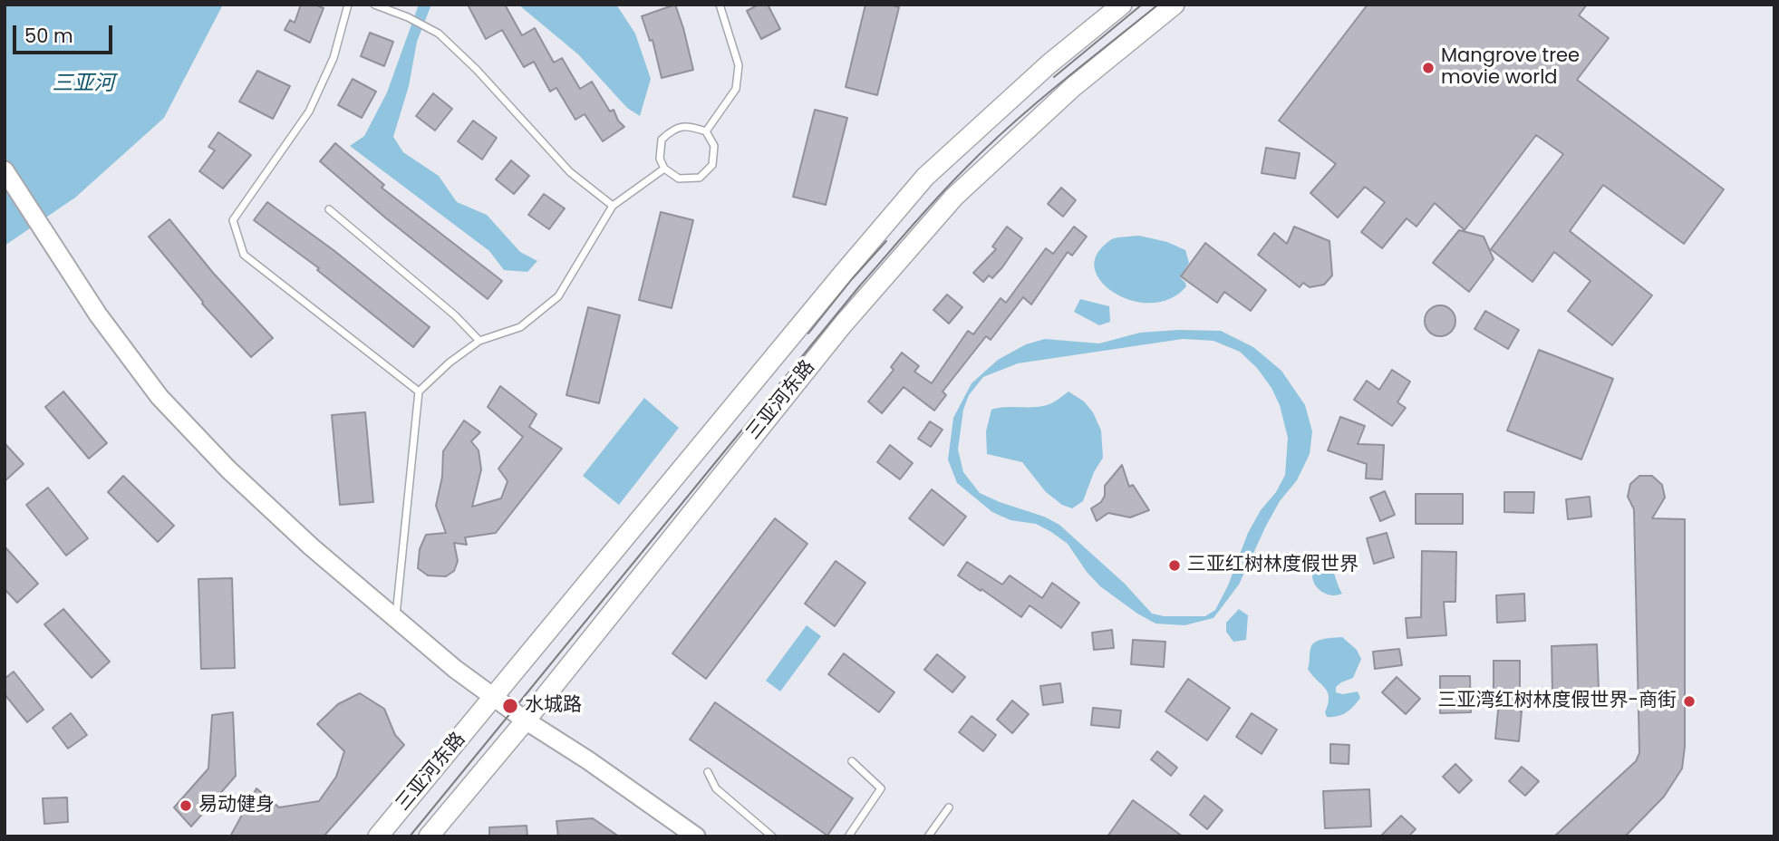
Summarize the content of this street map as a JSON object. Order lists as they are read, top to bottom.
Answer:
{
  "streets": {
    "main road": ["三亚河东路"]
  },
  "water": ["三亚河"],
  "places": [
    "Mangrove tree movie world",
    "三亚红树林度假世界",
    "三亚湾红树林度假世界-商街",
    "水城路",
    "易动健身"
  ],
  "scale_bar": "50 m"
}
